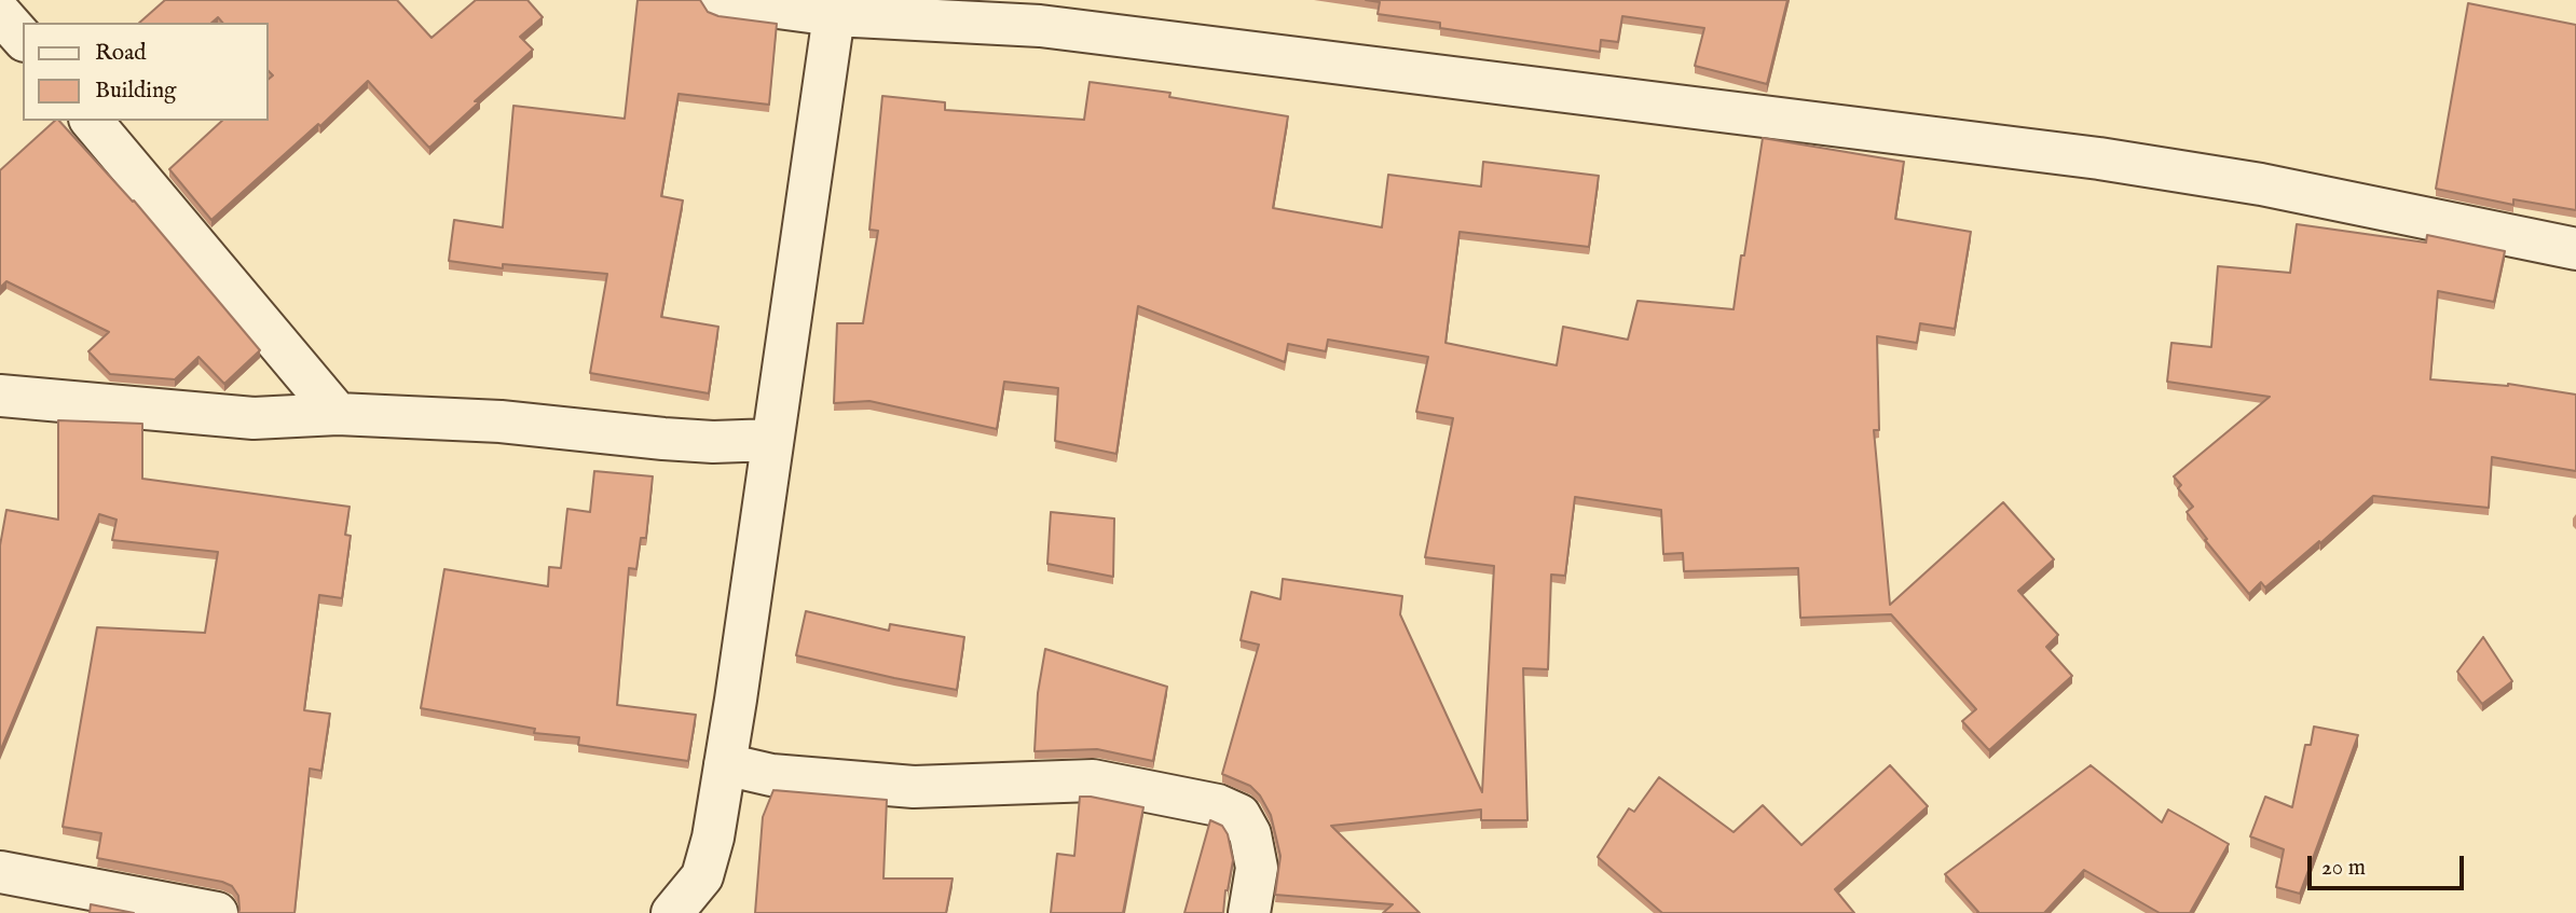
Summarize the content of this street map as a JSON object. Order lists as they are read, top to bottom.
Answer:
{
  "legend": ["Road", "Building"],
  "scale_bar": "20 m"
}
